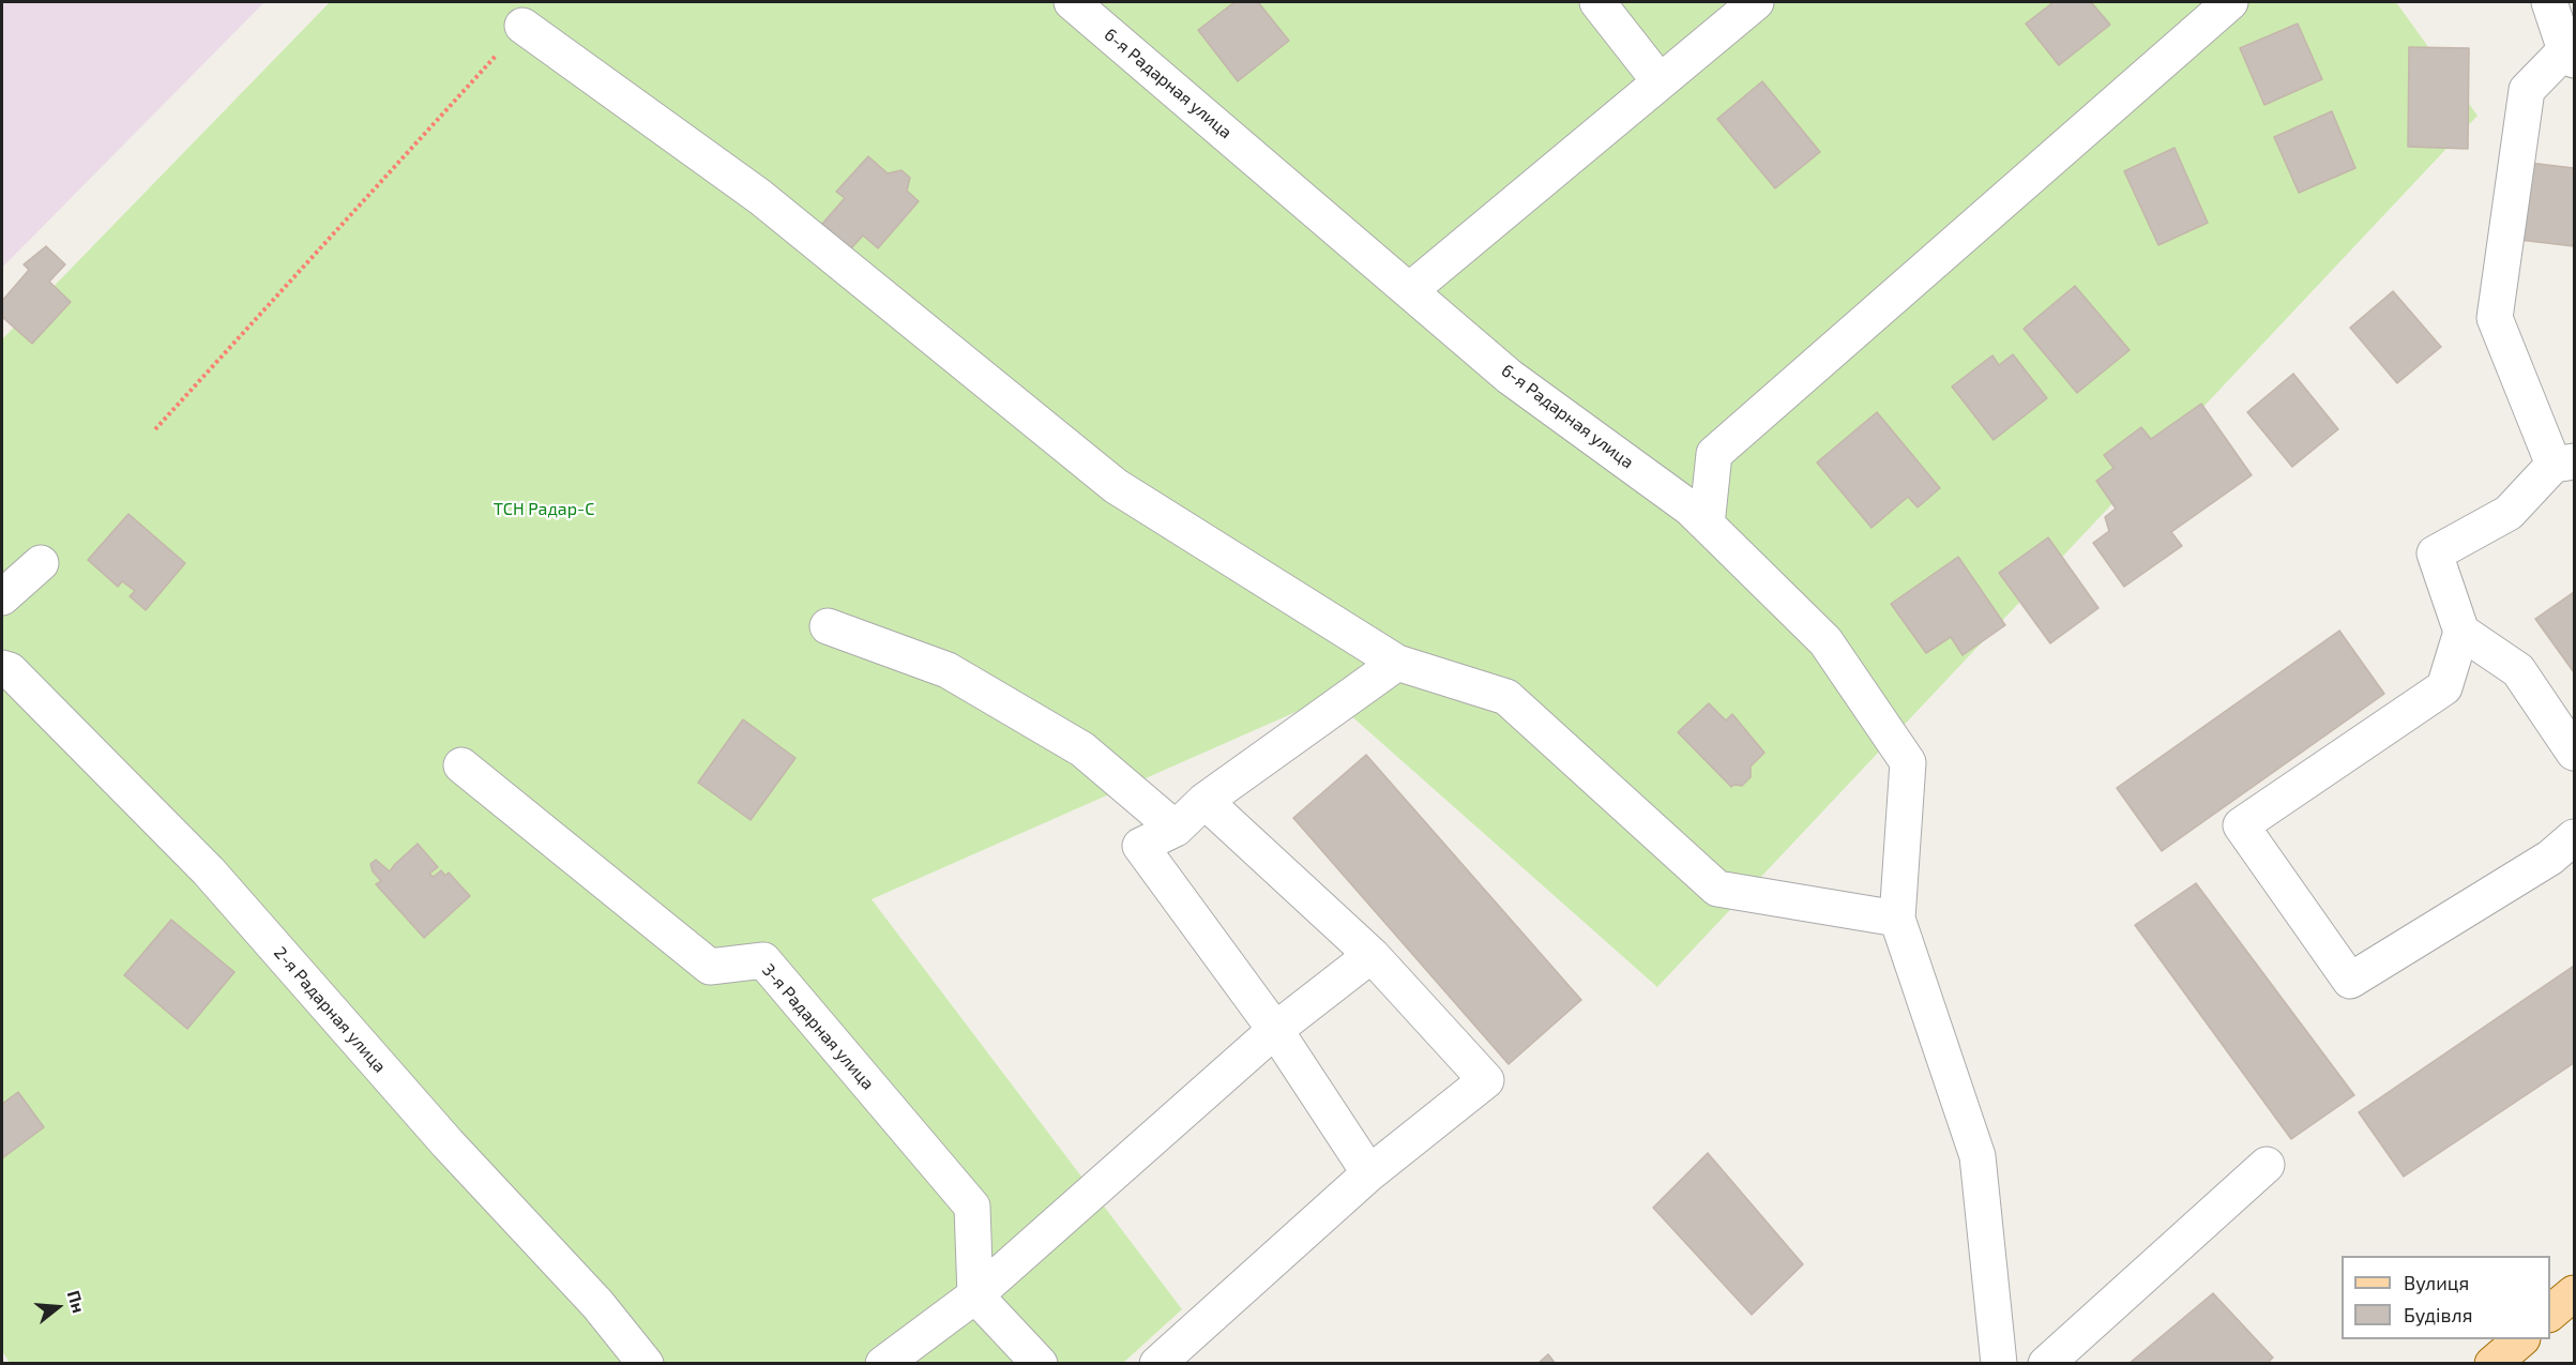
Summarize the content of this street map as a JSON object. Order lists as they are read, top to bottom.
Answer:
{
  "streets": {
    "street": ["6-я Радарная улица", "2-я Радарная улица", "3-я Радарная улица"]
  },
  "parks": ["ТСН Радар-С"],
  "legend": ["Вулиця", "Будівля"],
  "north": "right"
}
